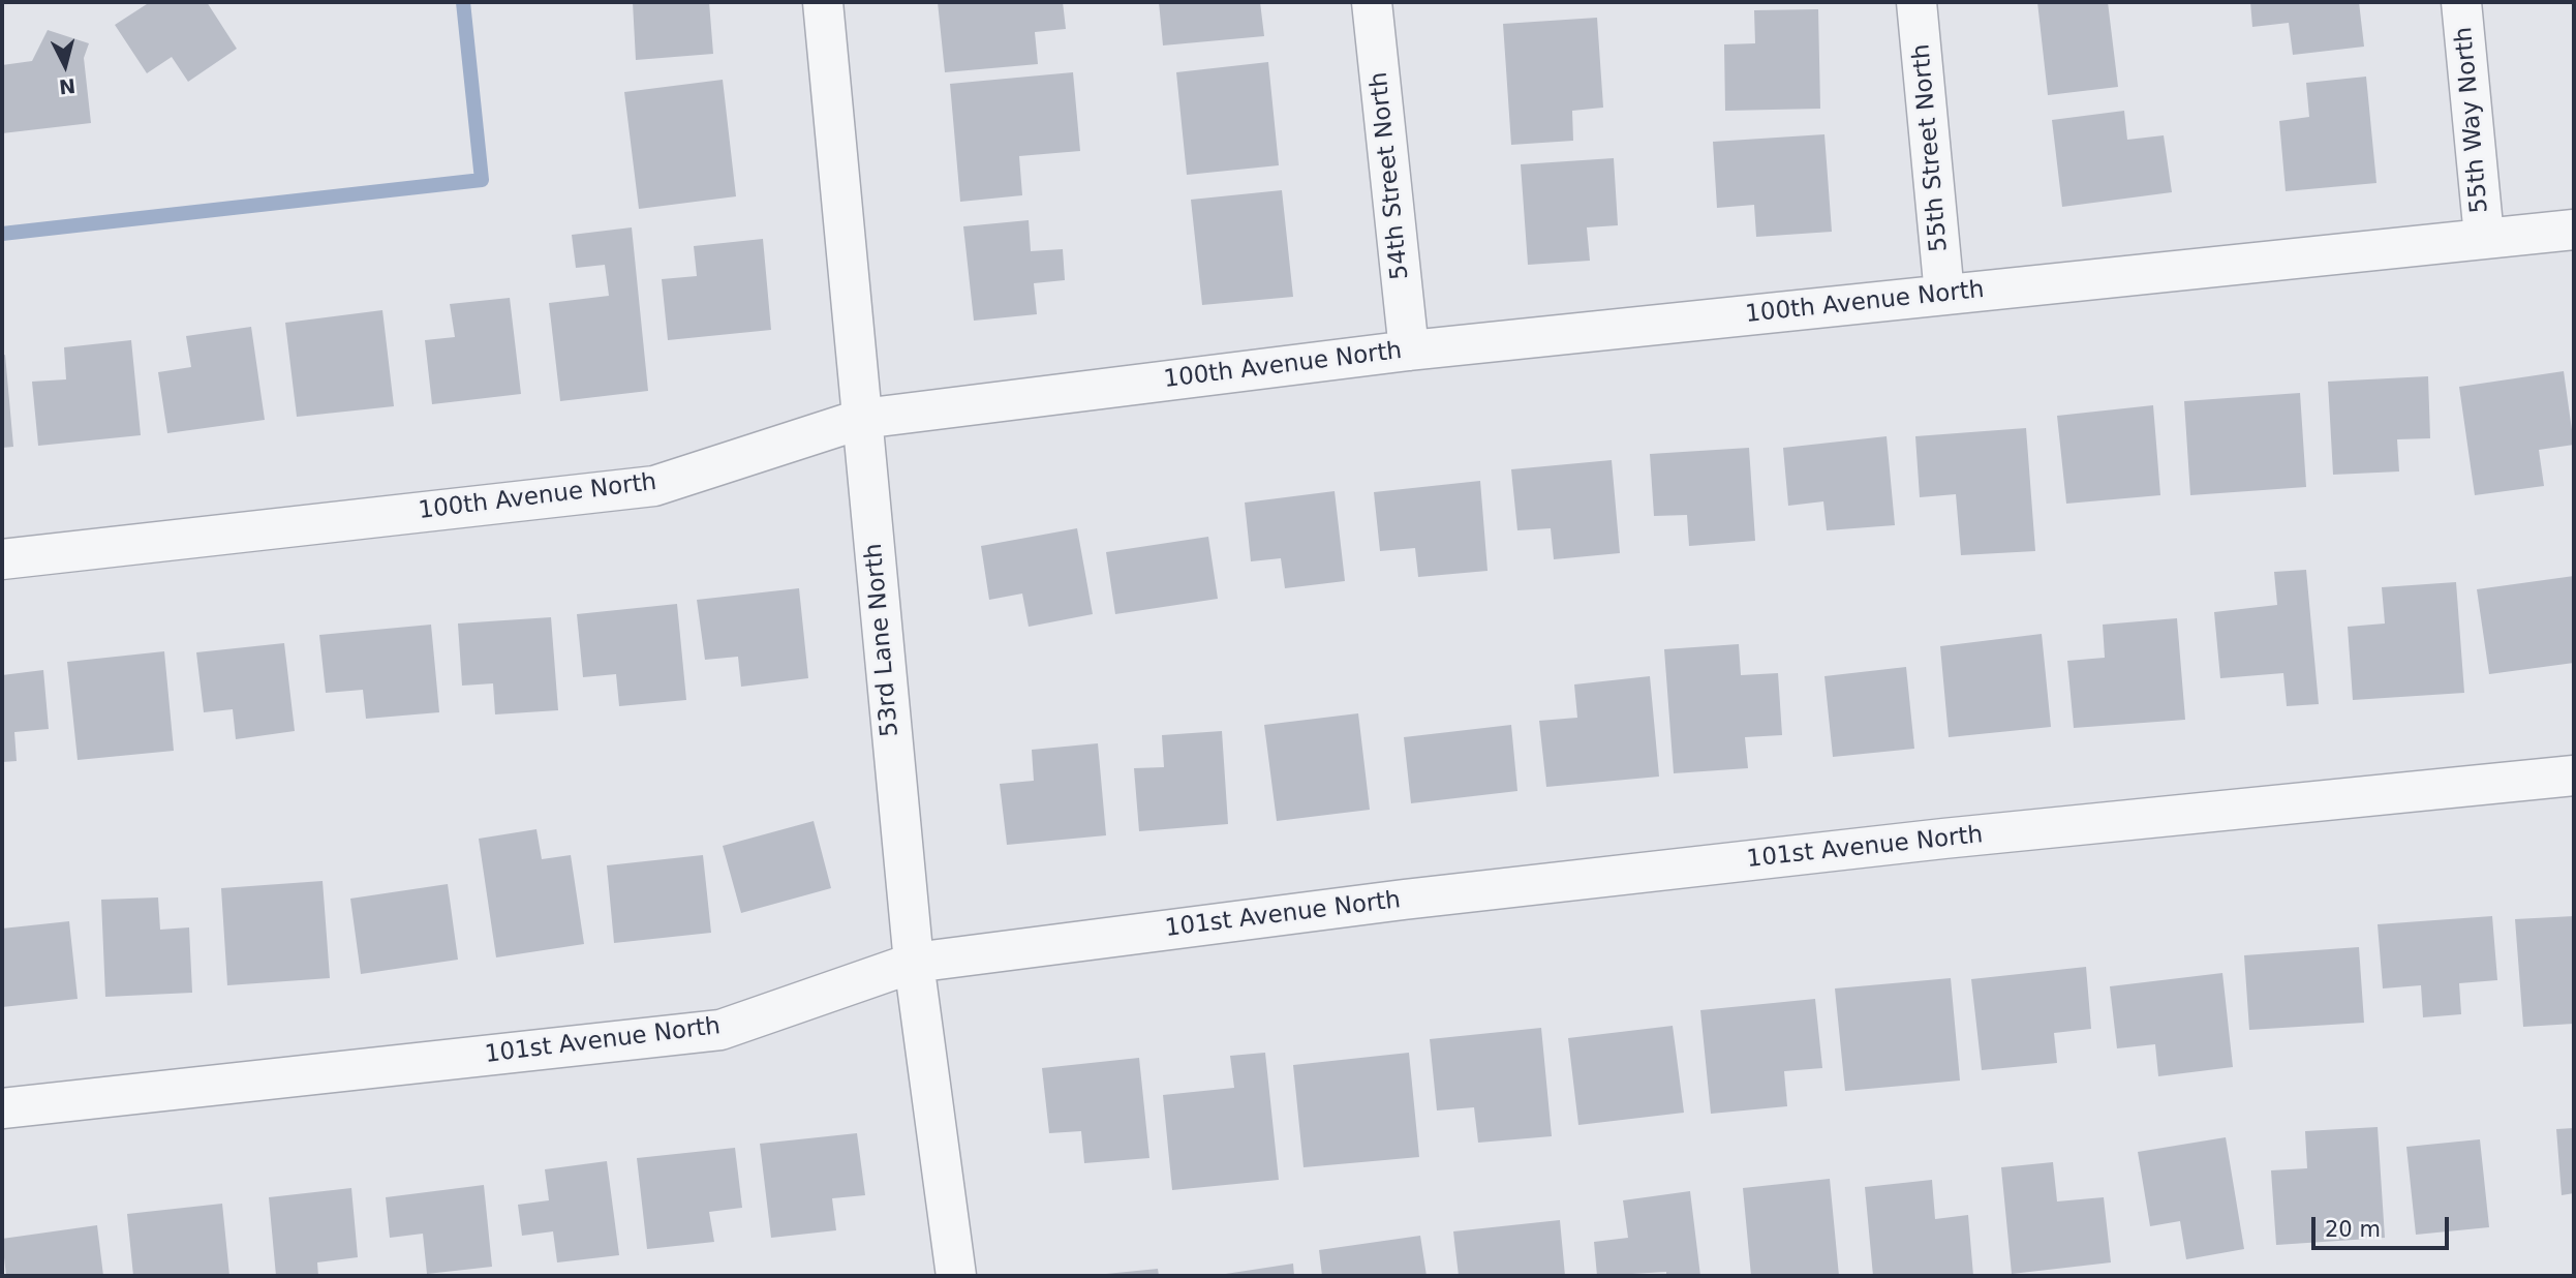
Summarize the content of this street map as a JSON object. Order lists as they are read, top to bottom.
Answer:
{
  "streets": {
    "street": [
      "55th Way North",
      "55th Street North",
      "54th Street North",
      "100th Avenue North",
      "53rd Lane North",
      "101st Avenue North"
    ]
  },
  "crossings": [
    ["55th Way North", "100th Avenue North"],
    ["55th Street North", "100th Avenue North"],
    ["54th Street North", "100th Avenue North"],
    ["100th Avenue North", "53rd Lane North"],
    ["53rd Lane North", "101st Avenue North"]
  ],
  "scale_bar": "20 m",
  "north": "bottom"
}
